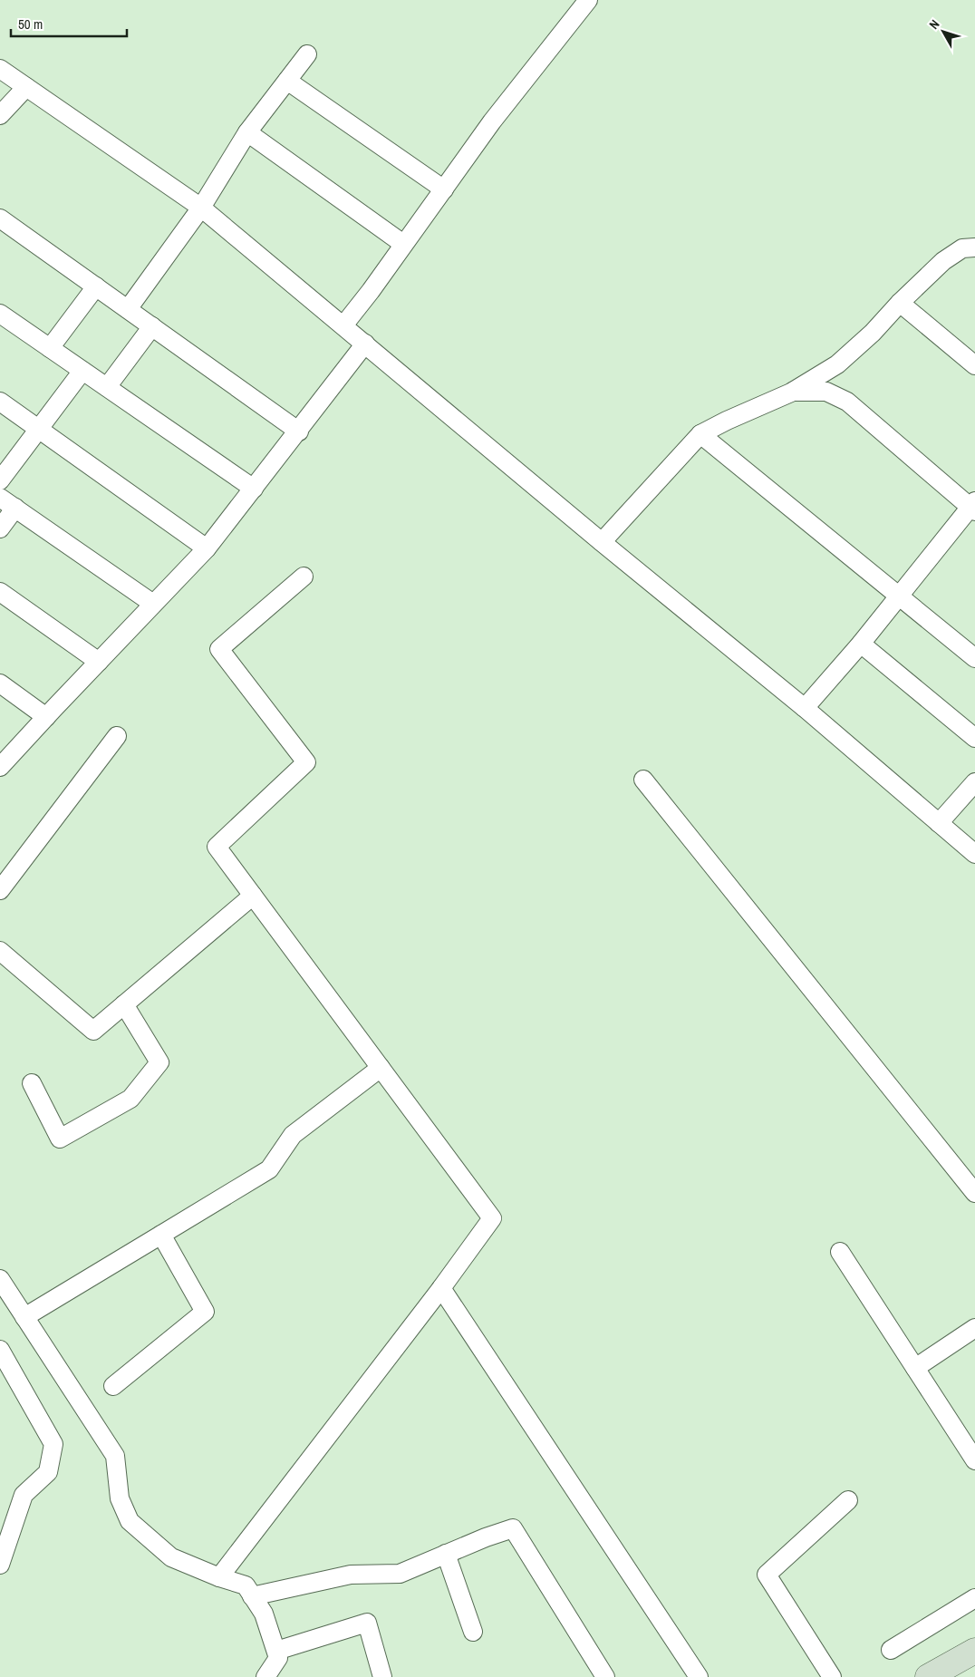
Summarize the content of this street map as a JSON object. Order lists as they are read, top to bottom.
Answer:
{
  "scale_bar": "50 m",
  "north": "top left"
}
